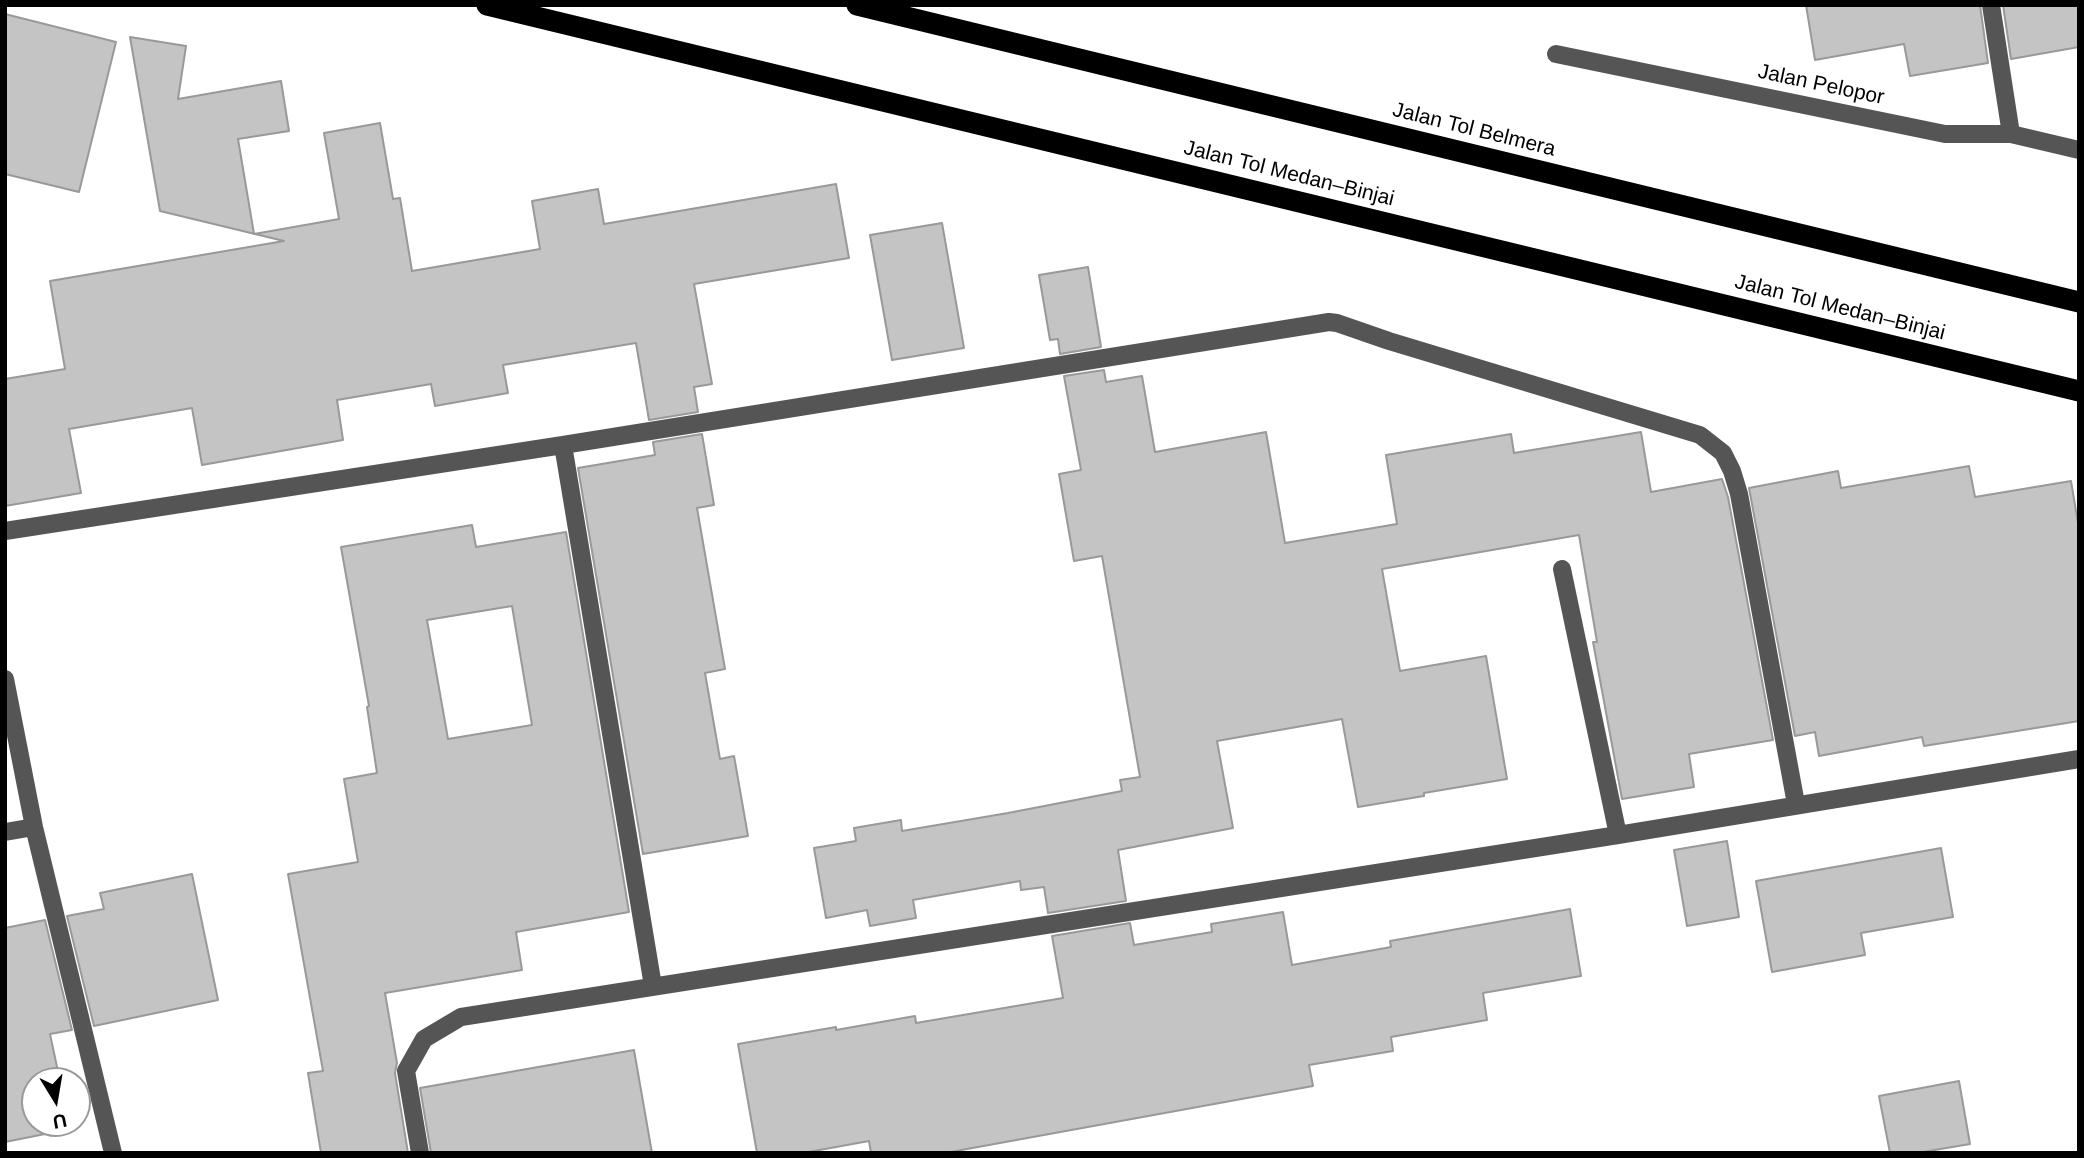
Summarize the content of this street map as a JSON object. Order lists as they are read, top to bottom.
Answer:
{
  "streets": {
    "highway": ["Jalan Tol Belmera", "Jalan Tol Medan–Binjai"],
    "street": ["Jalan Pelopor"]
  },
  "north": "bottom"
}
